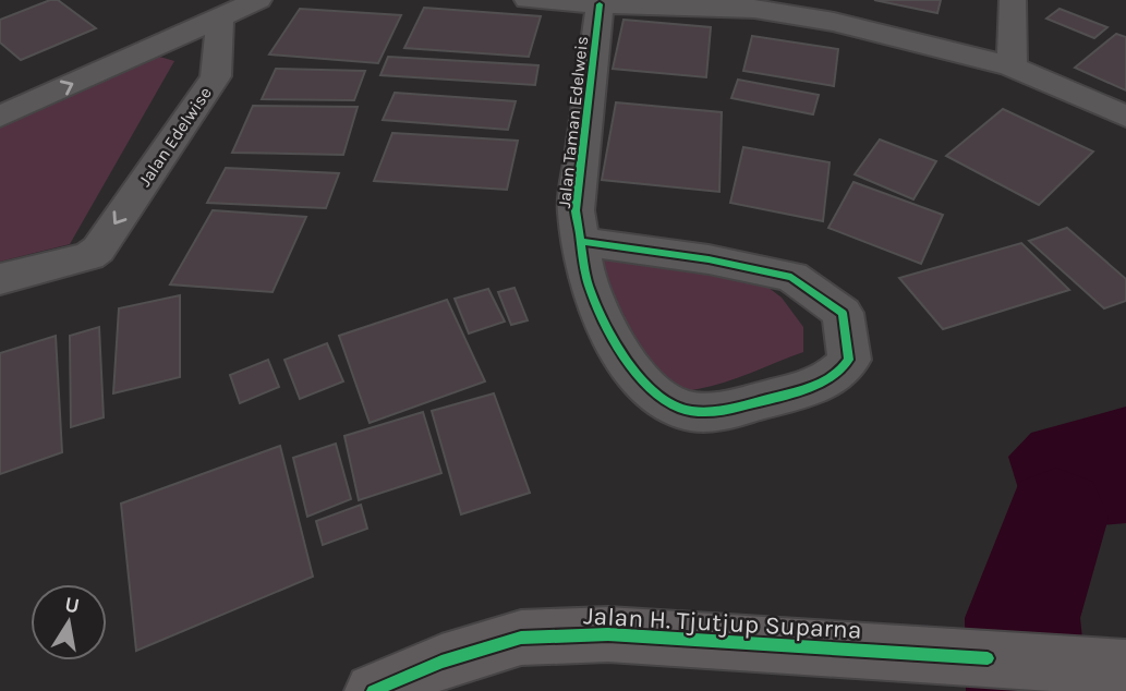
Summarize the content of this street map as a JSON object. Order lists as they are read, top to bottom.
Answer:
{
  "streets": {
    "main road": ["Jalan H. Tjutjup Suparna"],
    "street": ["Jalan Taman Edelweis", "Jalan Edelwise"]
  },
  "north": "top"
}
